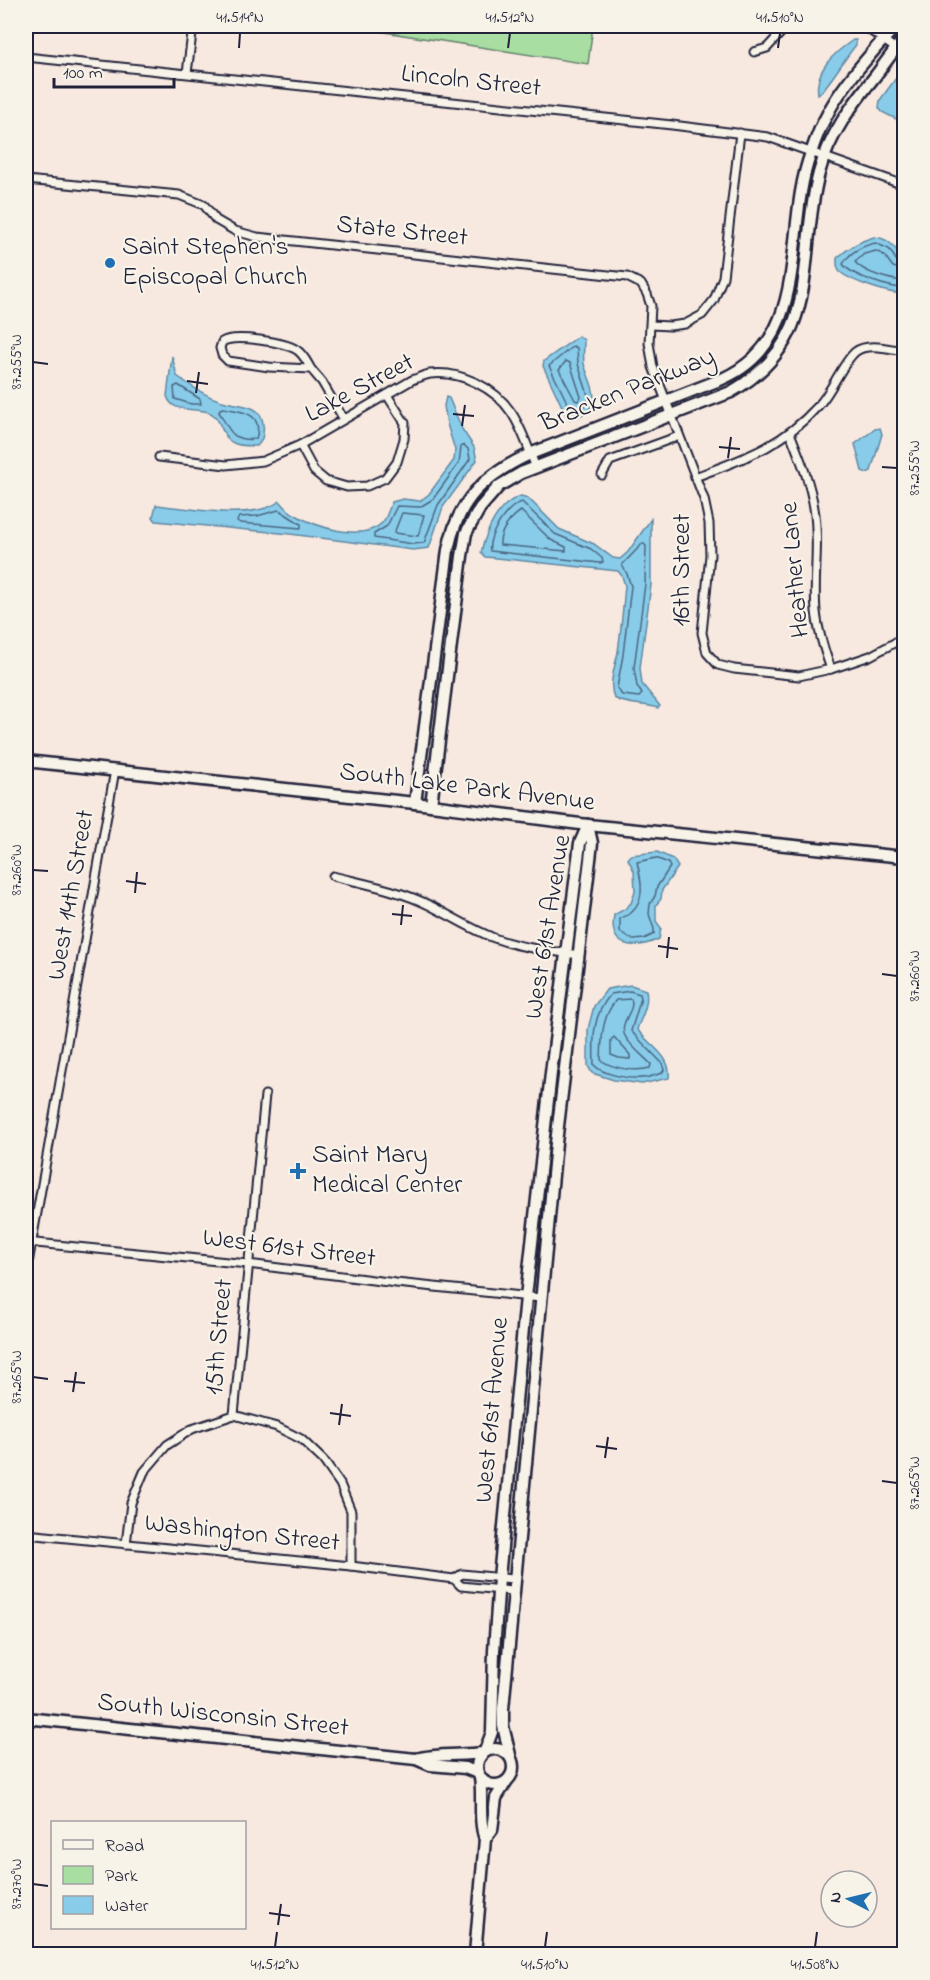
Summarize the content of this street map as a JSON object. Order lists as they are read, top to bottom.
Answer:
{
  "streets": {
    "main road": [
      "Bracken Parkway",
      "South Lake Park Avenue",
      "West 61st Avenue",
      "South Wisconsin Street"
    ],
    "street": [
      "Lincoln Street",
      "State Street",
      "Lake Street",
      "16th Street",
      "Heather Lane",
      "West 14th Street",
      "West 61st Street",
      "15th Street",
      "Washington Street"
    ]
  },
  "crossings": [
    ["Lincoln Street", "Bracken Parkway"],
    ["State Street", "16th Street"],
    ["Lake Street", "Bracken Parkway"],
    ["Bracken Parkway", "16th Street"],
    ["Bracken Parkway", "South Lake Park Avenue"],
    ["16th Street", "Heather Lane"],
    ["South Lake Park Avenue", "West 14th Street"],
    ["South Lake Park Avenue", "West 61st Avenue"],
    ["West 14th Street", "West 61st Street"],
    ["West 61st Avenue", "West 61st Street"],
    ["West 61st Avenue", "Washington Street"],
    ["West 61st Avenue", "South Wisconsin Street"],
    ["West 61st Street", "15th Street"]
  ],
  "places": {
    "other": ["Saint Stephen's Episcopal Church"],
    "health": ["Saint Mary Medical Center"]
  },
  "legend": ["Road", "Park", "Water"],
  "scale_bar": "100 m",
  "north": "left",
  "coordinates": [
    "41.514°N",
    "41.512°N",
    "41.510°N",
    "87.255°W",
    "87.260°W",
    "87.265°W",
    "87.270°W",
    "41.508°N"
  ]
}
